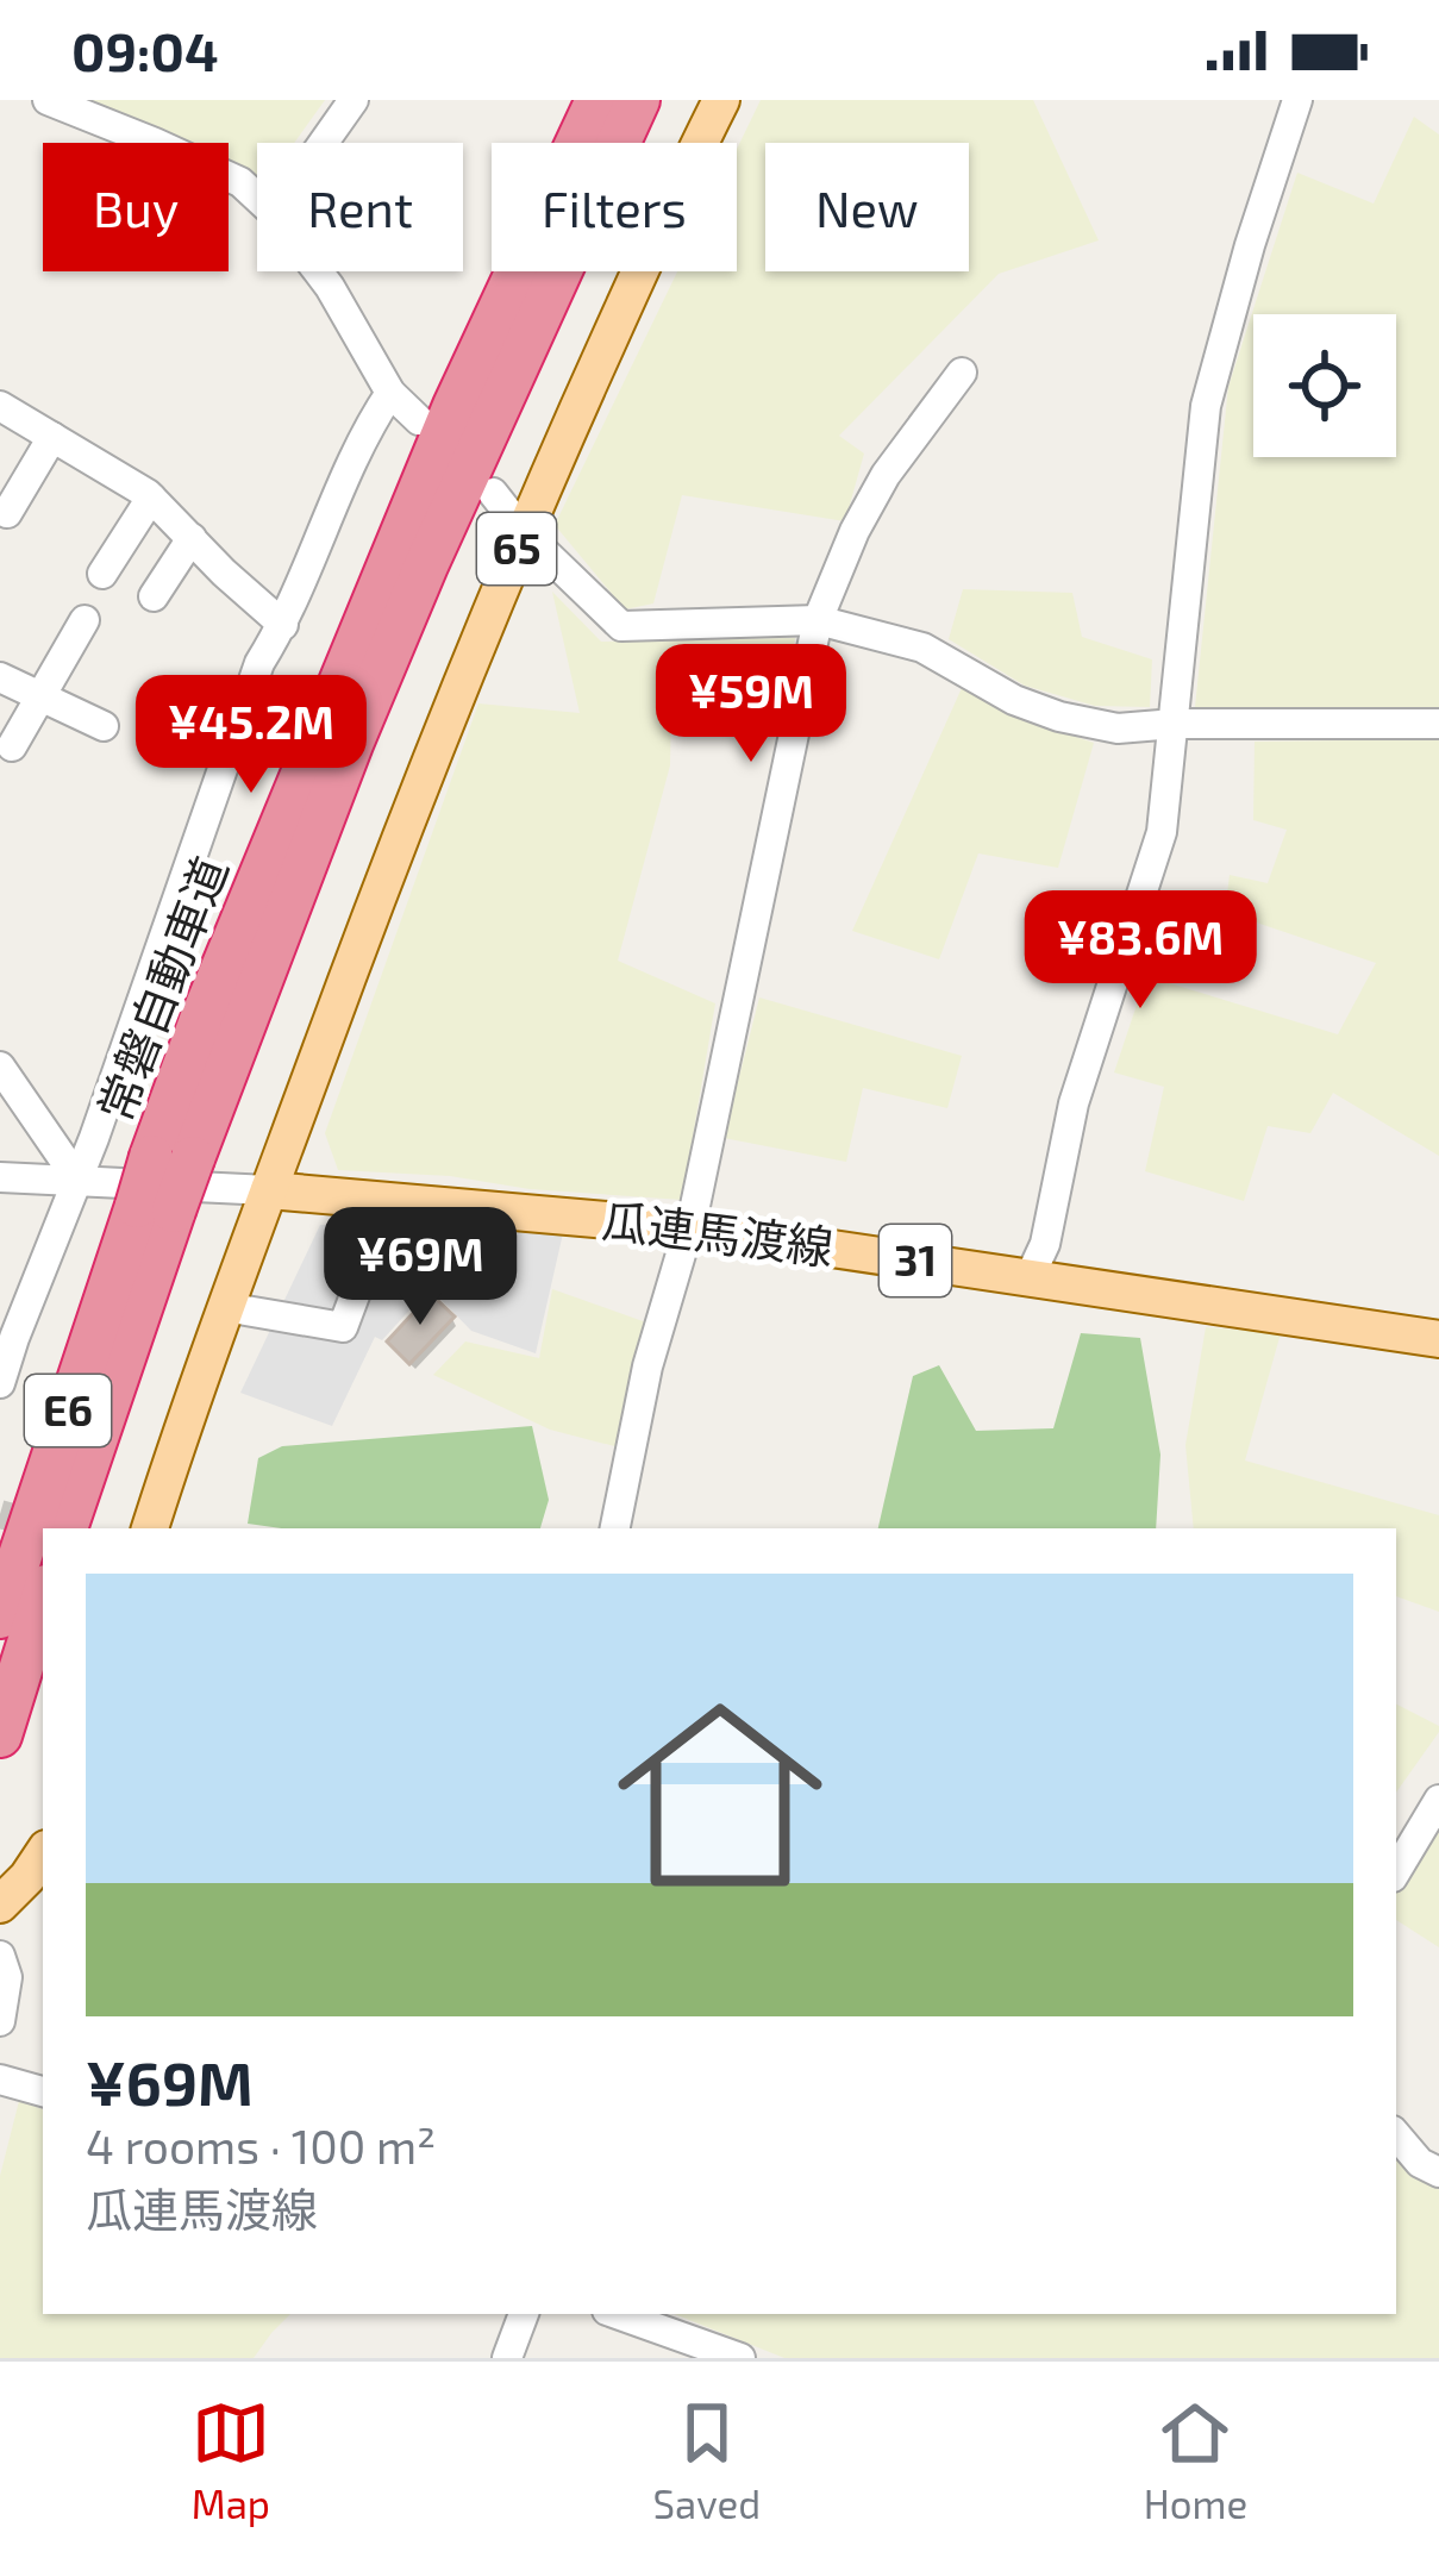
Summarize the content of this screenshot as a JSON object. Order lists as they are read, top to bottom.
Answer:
{
  "streets": {
    "highway": ["常磐自動車道", "E6"],
    "main road": ["65", "瓜連馬渡線", "31"]
  },
  "crossings": [
    ["65", "瓜連馬渡線"]
  ],
  "page": {
    "status": "09:04",
    "chip": [
      "Buy",
      "Rent",
      "Filters",
      "New"
    ],
    "price": [
      "¥59M",
      "¥45.2M",
      "¥83.6M",
      "¥69M"
    ],
    "list": [
      {
        "name": "¥69M",
        "note": "4 rooms · 100 m² · 瓜連馬渡線"
      }
    ],
    "tabs": ["Map", "Saved", "Home"]
  }
}
